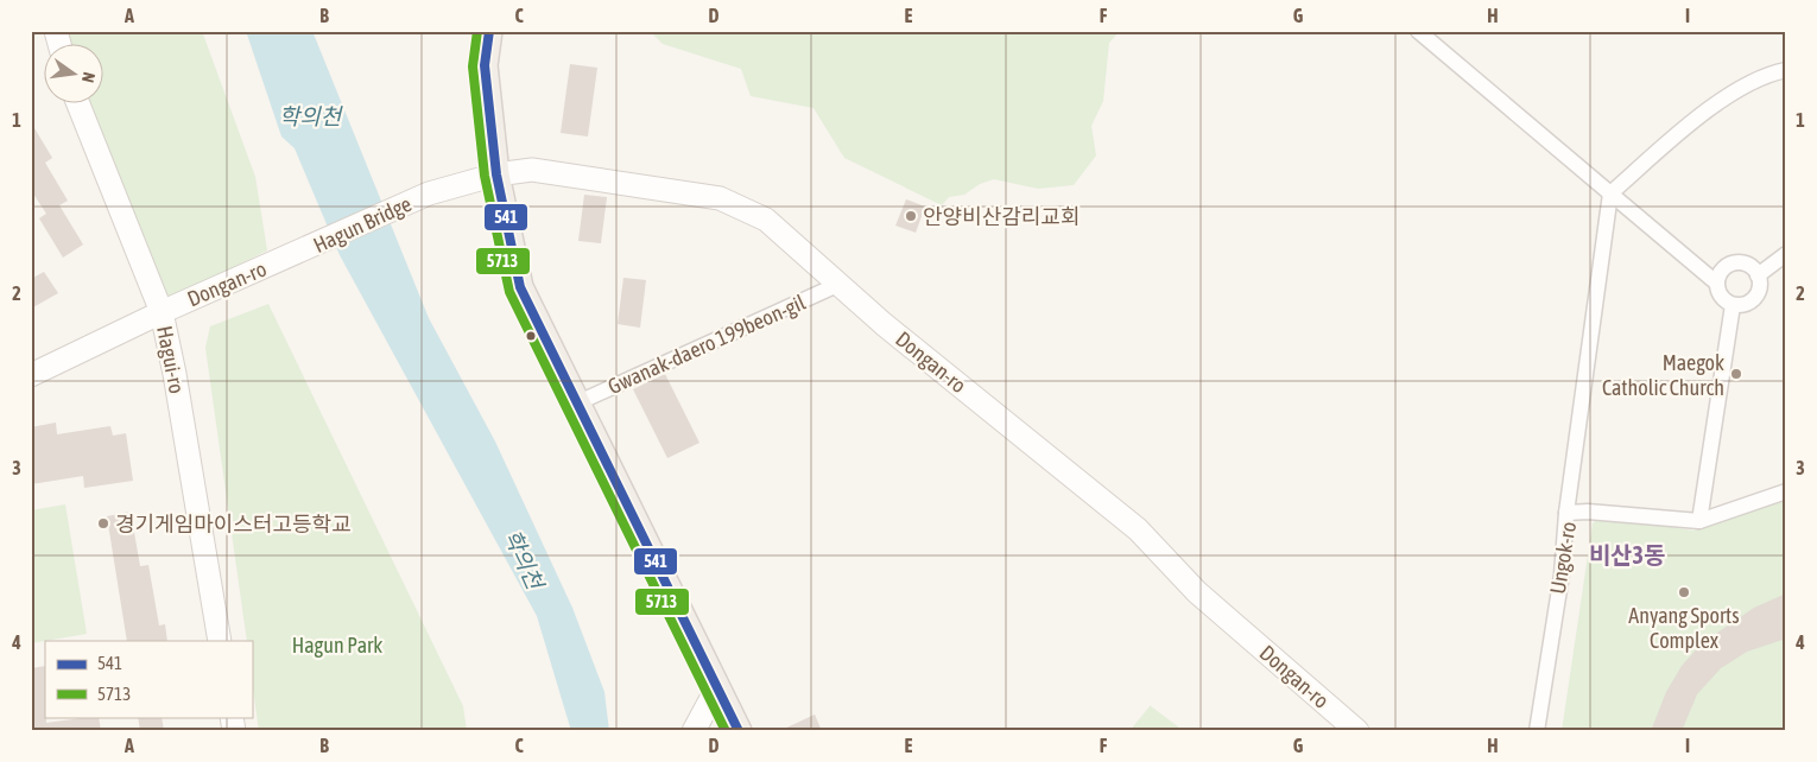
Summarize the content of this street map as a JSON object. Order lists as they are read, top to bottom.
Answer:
{
  "streets": {
    "street": [
      "Hagun Bridge",
      "Dongan-ro",
      "Gwanak-daero 199beon-gil",
      "Hagui-ro",
      "Ungok-ro"
    ]
  },
  "crossings": [
    ["Hagun Bridge", "Dongan-ro"],
    ["Dongan-ro", "Gwanak-daero 199beon-gil"],
    ["Dongan-ro", "Hagui-ro"]
  ],
  "districts": ["비산3동"],
  "water": ["학의천"],
  "parks": ["Hagun Park"],
  "places": [
    "안양비산감리교회",
    "Maegok Catholic Church",
    "경기게임마이스터고등학교",
    "Anyang Sports Complex"
  ],
  "lines": ["transit line 541", "transit line 5713"],
  "legend": ["541", "5713"],
  "north": "right",
  "grid": {
    "columns": [
      "A",
      "B",
      "C",
      "D",
      "E",
      "F",
      "G",
      "H",
      "I"
    ],
    "rows": [
      "1",
      "2",
      "3",
      "4"
    ]
  }
}
